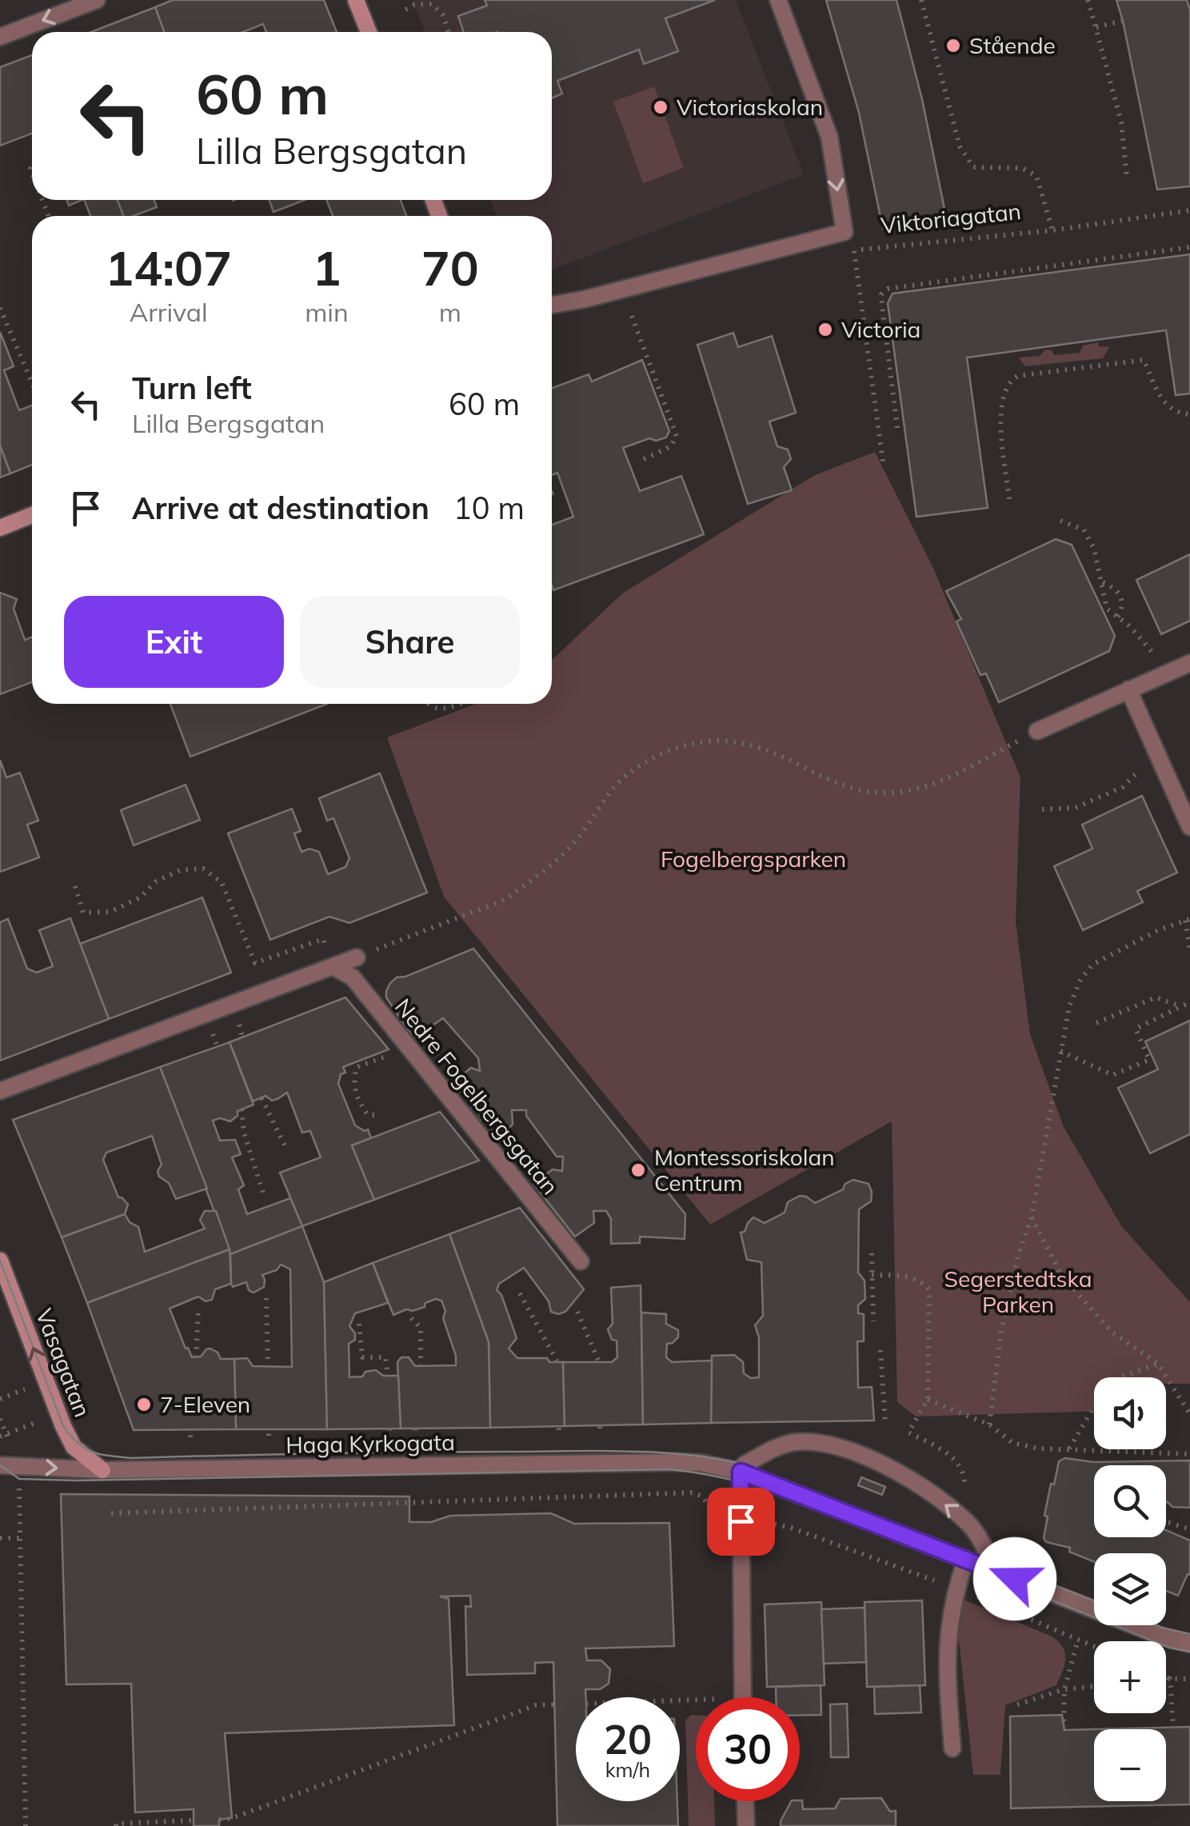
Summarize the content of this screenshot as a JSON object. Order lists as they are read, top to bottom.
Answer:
{
  "streets": {
    "street": ["Nedre Fogelbergsgatan", "Vasagatan", "Haga Kyrkogata"],
    "path": ["Viktoriagatan"]
  },
  "crossings": [
    ["Vasagatan", "Haga Kyrkogata"]
  ],
  "one_way": ["Vasagatan"],
  "parks": ["Fogelbergsparken", "Segerstedtska Parken"],
  "places": [
    "Stående",
    "Victoriaskolan",
    "Victoria",
    "Montessoriskolan Centrum",
    "7-Eleven"
  ],
  "page": {
    "turn": ["60 m", "Lilla Bergsgatan"],
    "eta": [
      "14:07",
      "Arrival",
      "1",
      "min",
      "70",
      "m"
    ],
    "list": [
      {
        "name": "Turn left",
        "note": "Lilla Bergsgatan",
        "value": "60 m"
      },
      {
        "name": "Arrive at destination",
        "value": "10 m"
      }
    ],
    "buttons": ["Exit", "Share"],
    "map_buttons": ["+", "−"],
    "speed": "20 km/h",
    "limit": "30"
  }
}
